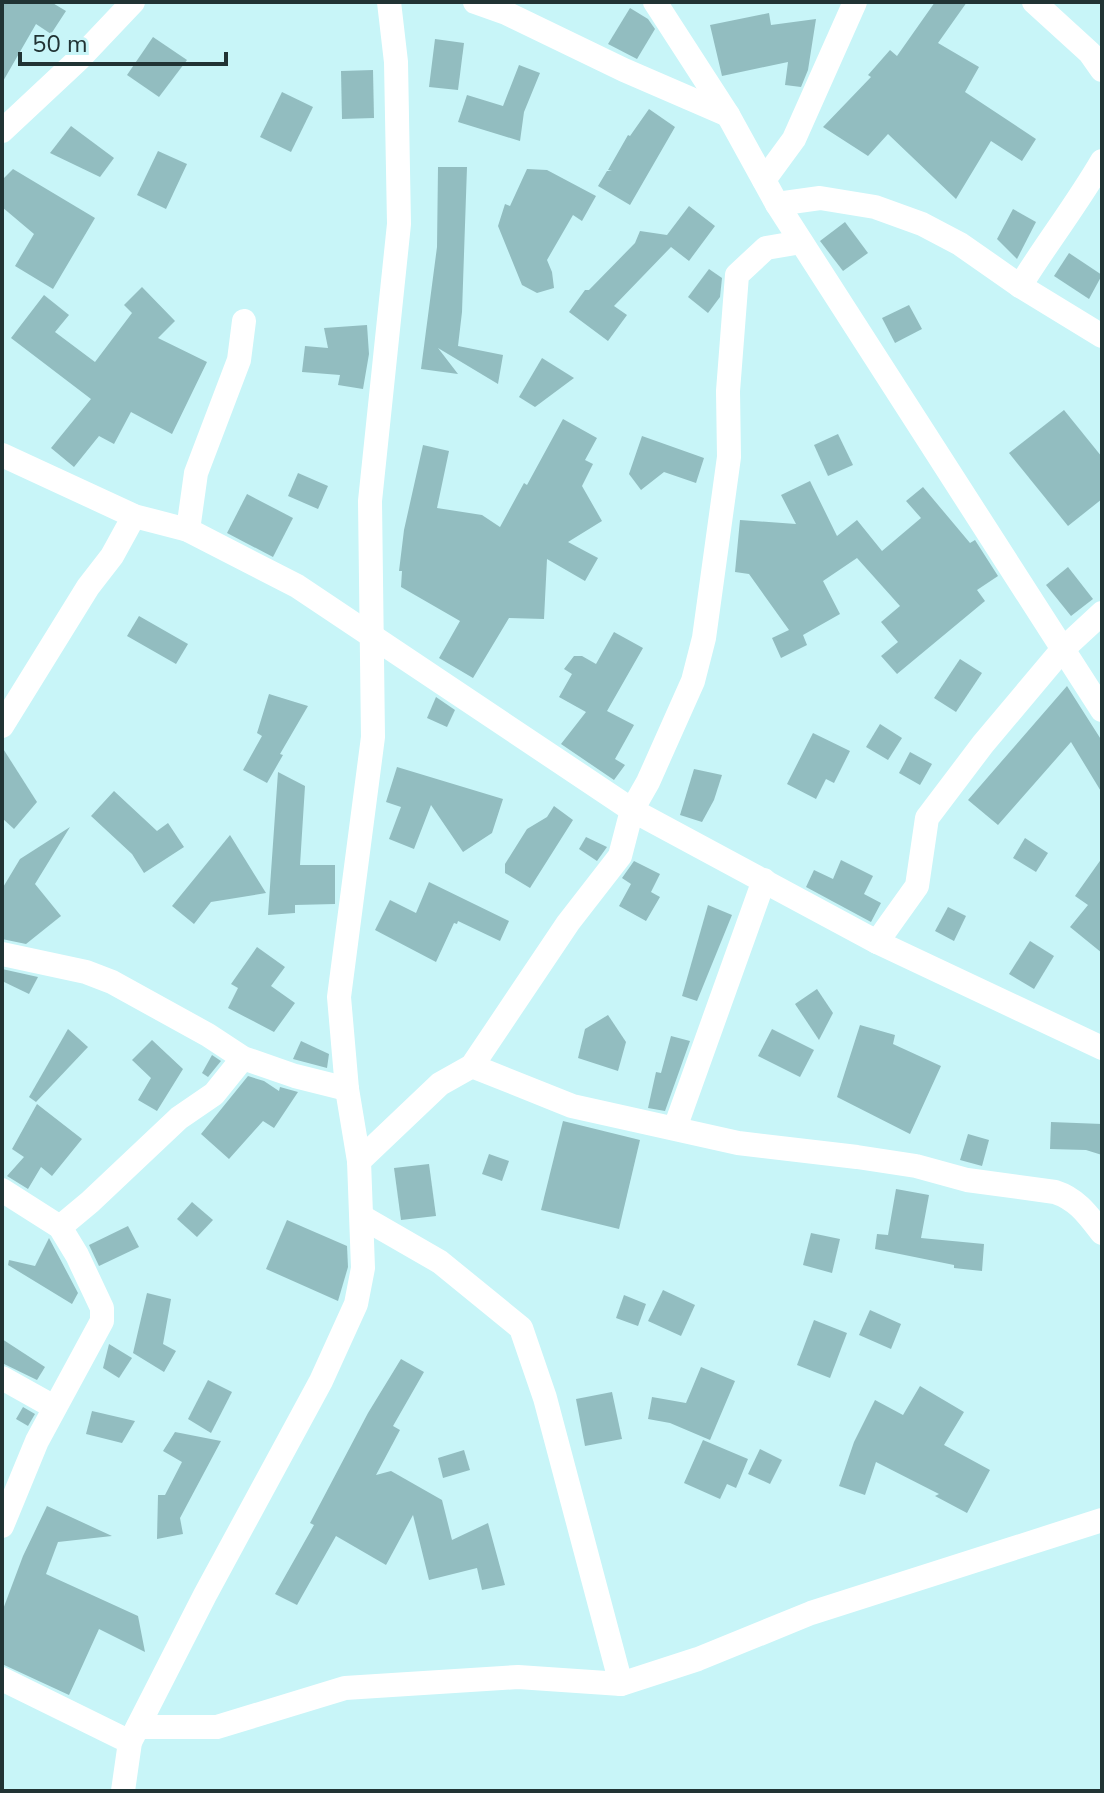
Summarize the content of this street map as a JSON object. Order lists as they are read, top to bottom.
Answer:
{
  "scale_bar": "50 m"
}
